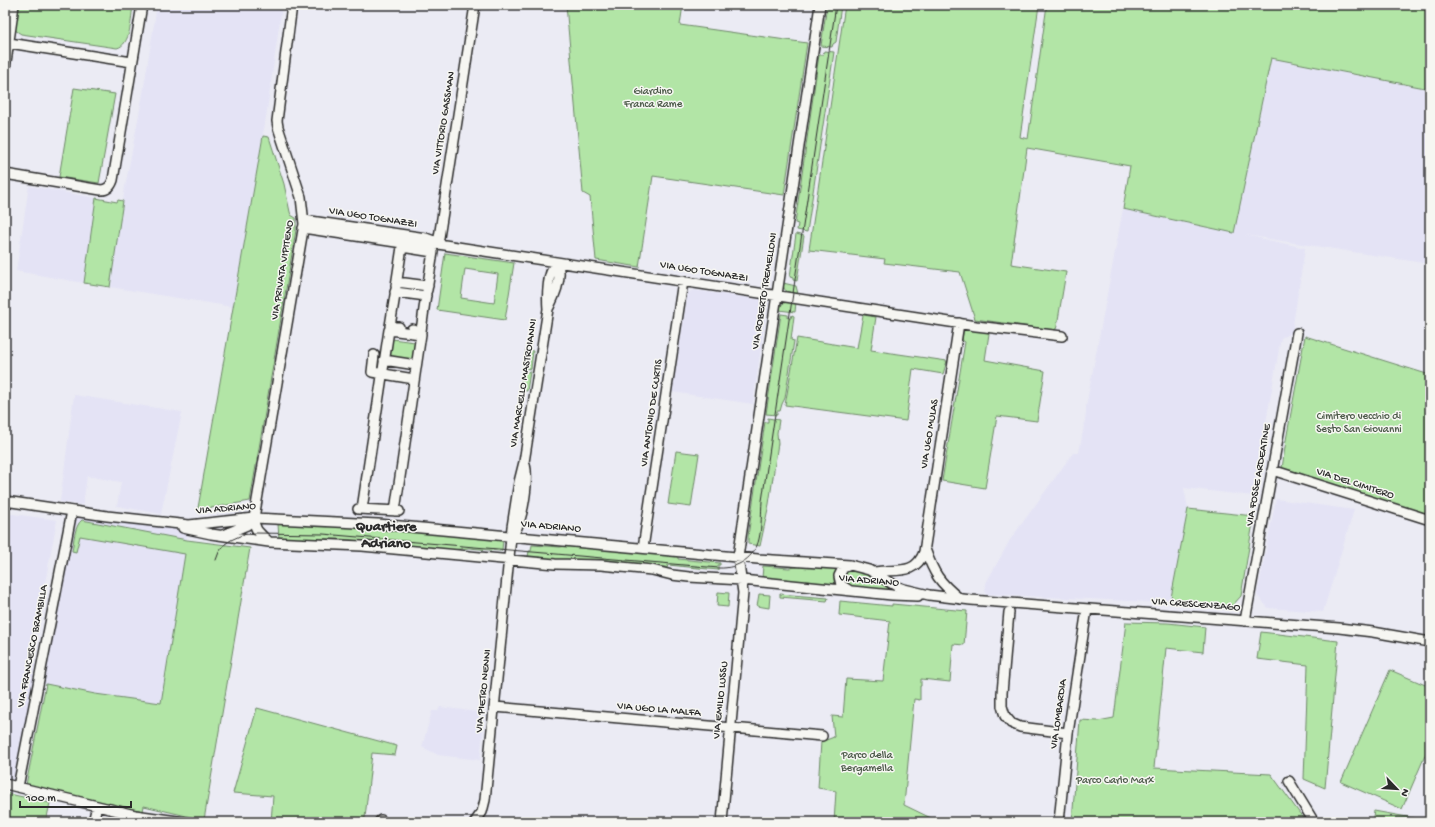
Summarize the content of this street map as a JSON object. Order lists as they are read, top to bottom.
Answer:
{
  "streets": {
    "street": [
      "VIA VITTORIO GASSMAN",
      "VIA UGO TOGNAZZI",
      "VIA PRIVATA VIPITENO",
      "VIA ROBERTO TREMELLONI",
      "VIA MARCELLO MASTROIANNI",
      "VIA ANTONIO DE CURTIS",
      "VIA UGO MULAS",
      "VIA FOSSE ARDEATINE",
      "VIA DEL CIMITERO",
      "VIA ADRIANO",
      "VIA CRESCENZAGO",
      "VIA FRANCESCO BRAMBILLA",
      "VIA PIETRO NENNI",
      "VIA EMILIO LUSSU",
      "VIA UGO LA MALFA",
      "VIA LOMBARDIA"
    ]
  },
  "crossings": [
    ["VIA VITTORIO GASSMAN", "VIA UGO TOGNAZZI"],
    ["VIA UGO TOGNAZZI", "VIA PRIVATA VIPITENO"],
    ["VIA UGO TOGNAZZI", "VIA ROBERTO TREMELLONI"],
    ["VIA UGO TOGNAZZI", "VIA MARCELLO MASTROIANNI"],
    ["VIA UGO TOGNAZZI", "VIA ANTONIO DE CURTIS"],
    ["VIA UGO TOGNAZZI", "VIA UGO MULAS"],
    ["VIA PRIVATA VIPITENO", "VIA ADRIANO"],
    ["VIA ROBERTO TREMELLONI", "VIA ADRIANO"],
    ["VIA ROBERTO TREMELLONI", "VIA EMILIO LUSSU"],
    ["VIA MARCELLO MASTROIANNI", "VIA ADRIANO"],
    ["VIA MARCELLO MASTROIANNI", "VIA PIETRO NENNI"],
    ["VIA ANTONIO DE CURTIS", "VIA ADRIANO"],
    ["VIA UGO MULAS", "VIA ADRIANO"],
    ["VIA FOSSE ARDEATINE", "VIA DEL CIMITERO"],
    ["VIA FOSSE ARDEATINE", "VIA CRESCENZAGO"],
    ["VIA ADRIANO", "VIA CRESCENZAGO"],
    ["VIA ADRIANO", "VIA FRANCESCO BRAMBILLA"],
    ["VIA ADRIANO", "VIA PIETRO NENNI"],
    ["VIA ADRIANO", "VIA EMILIO LUSSU"],
    ["VIA CRESCENZAGO", "VIA LOMBARDIA"],
    ["VIA PIETRO NENNI", "VIA UGO LA MALFA"],
    ["VIA EMILIO LUSSU", "VIA UGO LA MALFA"]
  ],
  "districts": ["Quartiere Adriano"],
  "parks": [
    "Giardino Franca Rame",
    "Cimitero vecchio di Sesto San Giovanni",
    "Parco della Bergamella",
    "Parco Carlo Marx"
  ],
  "scale_bar": "100 m",
  "north": "bottom right"
}
